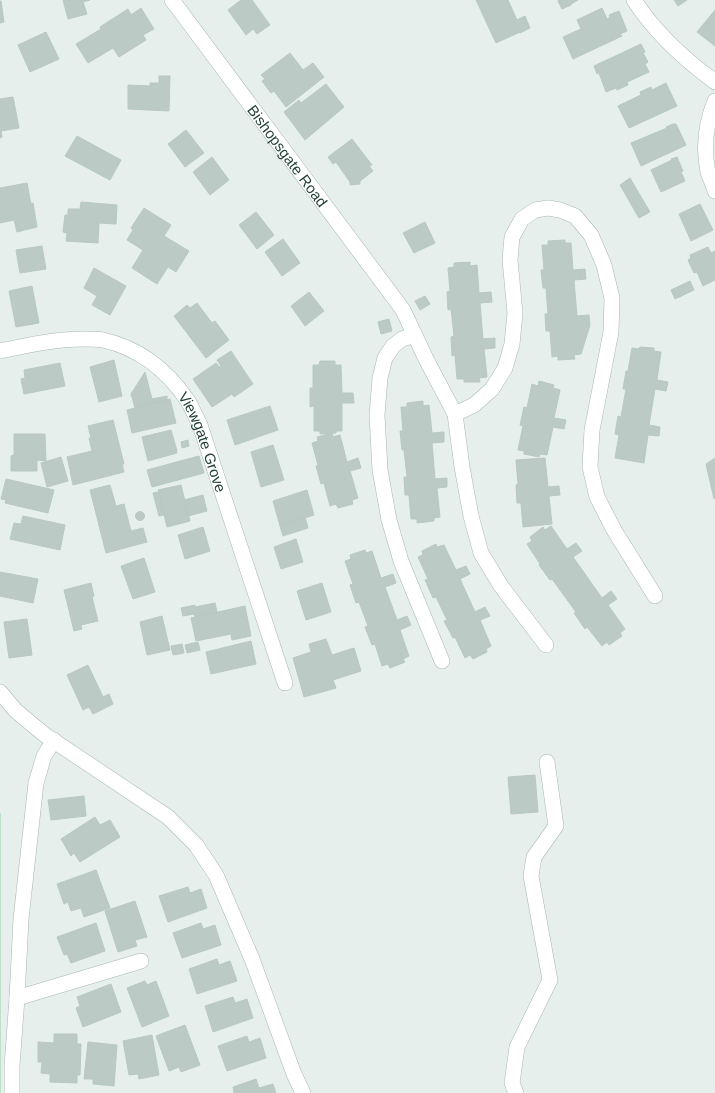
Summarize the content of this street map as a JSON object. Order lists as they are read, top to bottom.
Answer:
{
  "streets": {
    "street": ["Bishopsgate Road", "Viewgate Grove"]
  }
}
